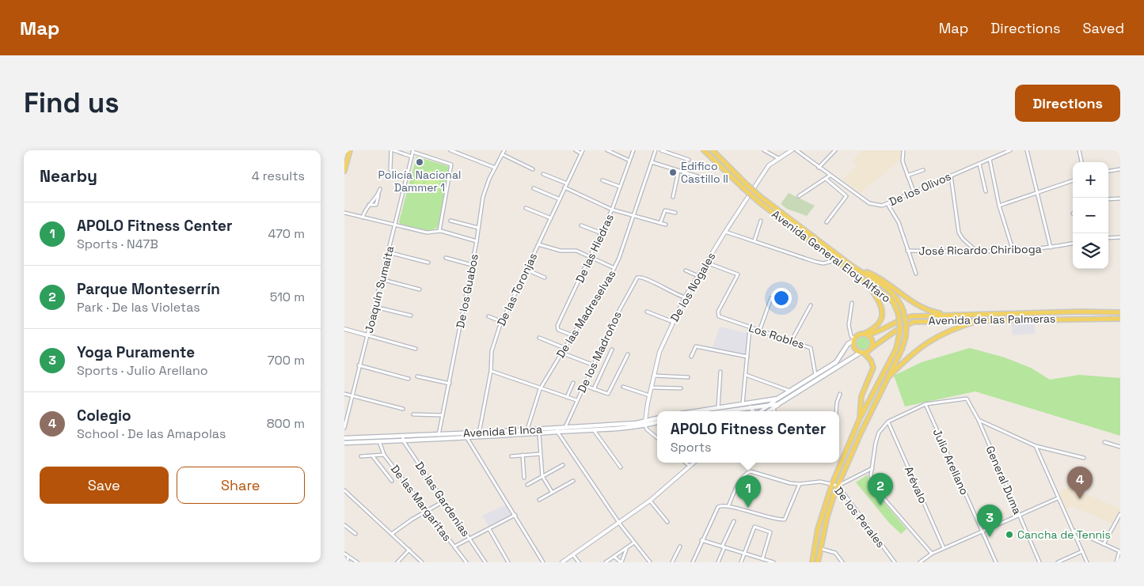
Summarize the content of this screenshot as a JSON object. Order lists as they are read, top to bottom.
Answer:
{
  "streets": {
    "main road": ["Avenida General Eloy Alfaro", "Avenida de las Palmeras", "Avenida El Inca"],
    "street": [
      "De los Olivos",
      "De las Hiedras",
      "José Ricardo Chiriboga",
      "De los Nogales",
      "Joaquín Sumaita",
      "De las Toronjas",
      "De los Guabos",
      "De las Madreselvas",
      "Los Robles",
      "De los Madroños",
      "Julio Arellano",
      "General Duma",
      "Arévalo",
      "De las Gardenias",
      "De las Margaritas",
      "De los Perales"
    ]
  },
  "crossings": [
    ["De las Hiedras", "De las Madreselvas"],
    ["Avenida General Eloy Alfaro", "De los Perales"],
    ["De los Nogales", "Los Robles"],
    ["De los Nogales", "De los Madroños"],
    ["De los Nogales", "Avenida El Inca"],
    ["De las Toronjas", "Avenida El Inca"],
    ["De los Guabos", "Avenida El Inca"],
    ["De las Madreselvas", "Avenida El Inca"],
    ["Avenida de las Palmeras", "Los Robles"],
    ["De los Madroños", "Avenida El Inca"],
    ["Avenida El Inca", "De las Gardenias"],
    ["Avenida El Inca", "De las Margaritas"],
    ["Julio Arellano", "General Duma"]
  ],
  "places": ["Policía Nacional Dammer 1", "Edifico Castillo II", "Cancha de Tennis"],
  "page": {
    "header": "Map",
    "nav": ["Map", "Directions", "Saved"],
    "buttons": [
      "Directions",
      ["Save", "Share"]
    ],
    "title": "Find us",
    "heading": ["Nearby", "4 results"],
    "map_buttons": ["+", "−"],
    "list": [
      {
        "mark": "1",
        "name": "APOLO Fitness Center",
        "note": "Sports · N47B",
        "value": "470 m"
      },
      {
        "mark": "2",
        "name": "Parque Monteserrín",
        "note": "Park · De las Violetas",
        "value": "510 m"
      },
      {
        "mark": "3",
        "name": "Yoga Puramente",
        "note": "Sports · Julio Arellano",
        "value": "700 m"
      },
      {
        "mark": "4",
        "name": "Colegio",
        "note": "School · De las Amapolas",
        "value": "800 m"
      }
    ],
    "popup": ["APOLO Fitness Center", "Sports"],
    "pins": [
      "4",
      "2",
      "1",
      "3"
    ]
  }
}
